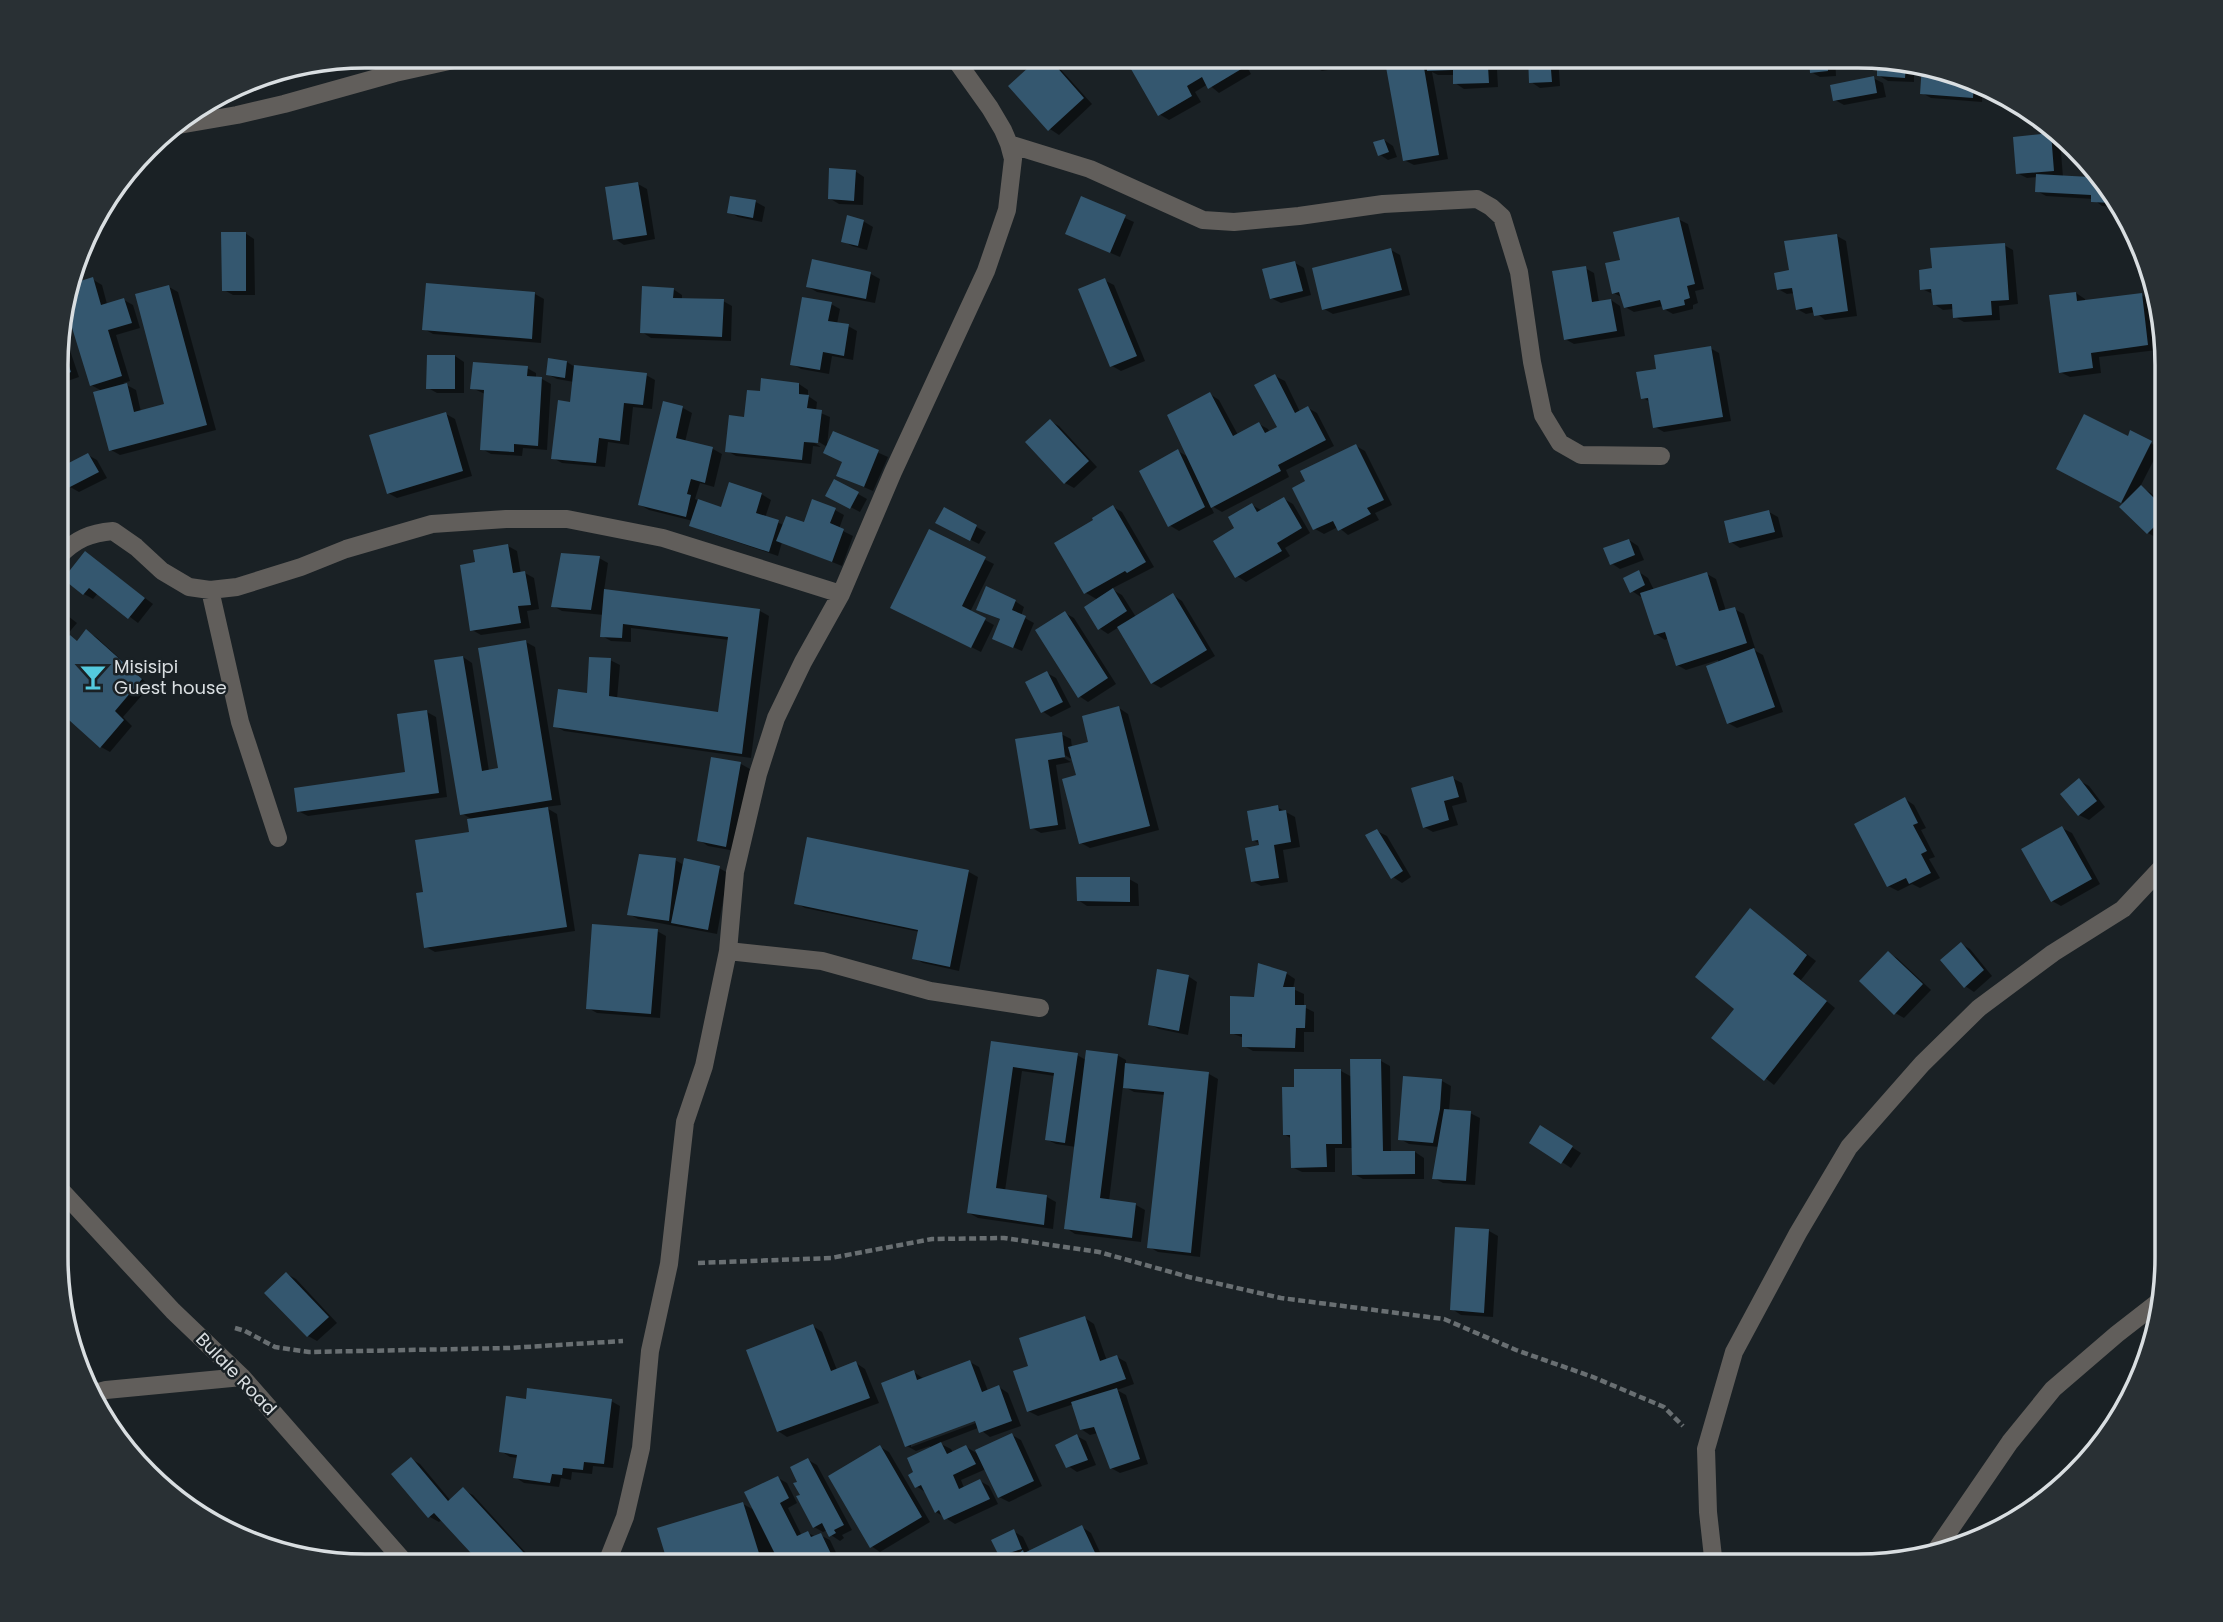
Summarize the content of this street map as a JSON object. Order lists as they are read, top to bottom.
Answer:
{
  "streets": {
    "street": ["Bulale Road"]
  },
  "places": {
    "bar": ["Misisipi Guest house"]
  }
}
